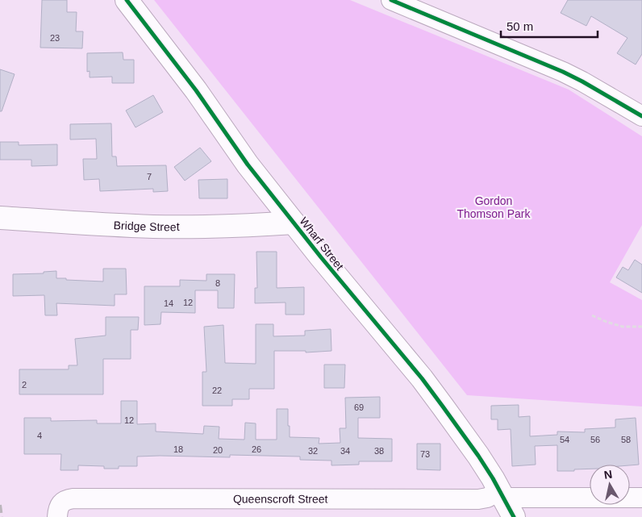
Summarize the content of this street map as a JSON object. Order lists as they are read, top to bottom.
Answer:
{
  "streets": {
    "main road": ["Bridge Street", "Wharf Street"],
    "street": ["Queenscroft Street"]
  },
  "crossings": [
    ["Bridge Street", "Wharf Street"],
    ["Wharf Street", "Queenscroft Street"]
  ],
  "parks": ["Gordon Thomson Park"],
  "house_numbers": [
    "23",
    "7",
    "8",
    "12",
    "14",
    "2",
    "22",
    "69",
    "12",
    "4",
    "54",
    "56",
    "58",
    "18",
    "26",
    "20",
    "32",
    "34",
    "38",
    "73"
  ],
  "scale_bar": "50 m",
  "north": "top"
}
